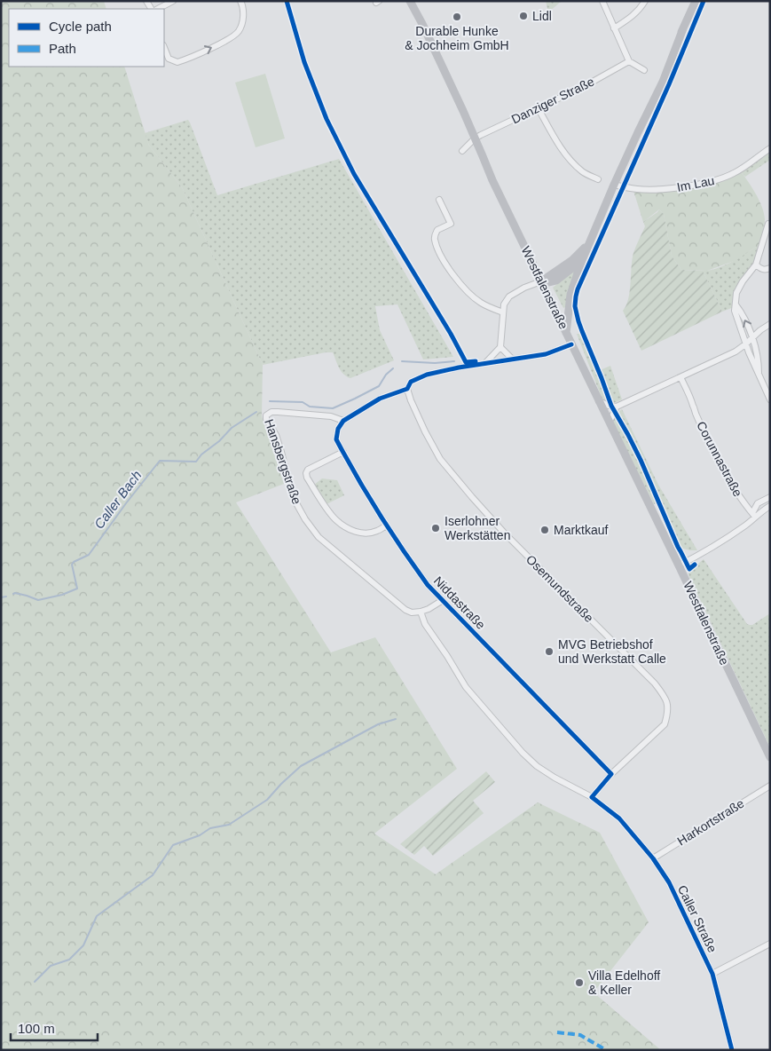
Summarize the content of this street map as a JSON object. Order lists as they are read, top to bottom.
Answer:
{
  "streets": {
    "main road": ["Westfalenstraße"],
    "street": [
      "Danziger Straße",
      "Im Lau",
      "Corunnastraße",
      "Hansbergstraße",
      "Osemundstraße",
      "Niddastraße",
      "Harkortstraße",
      "Caller Straße"
    ]
  },
  "crossings": [
    ["Danziger Straße", "Westfalenstraße"],
    ["Westfalenstraße", "Corunnastraße"],
    ["Hansbergstraße", "Niddastraße"],
    ["Hansbergstraße", "Caller Straße"],
    ["Osemundstraße", "Niddastraße"],
    ["Osemundstraße", "Caller Straße"],
    ["Harkortstraße", "Caller Straße"]
  ],
  "water": ["Caller Bach"],
  "places": [
    "Lidl",
    "Durable Hunke & Jochheim GmbH",
    "Iserlohner Werkstätten",
    "Marktkauf",
    "MVG Betriebshof und Werkstatt Calle",
    "Villa Edelhoff & Keller"
  ],
  "legend": ["Cycle path", "Path"],
  "scale_bar": "100 m"
}
